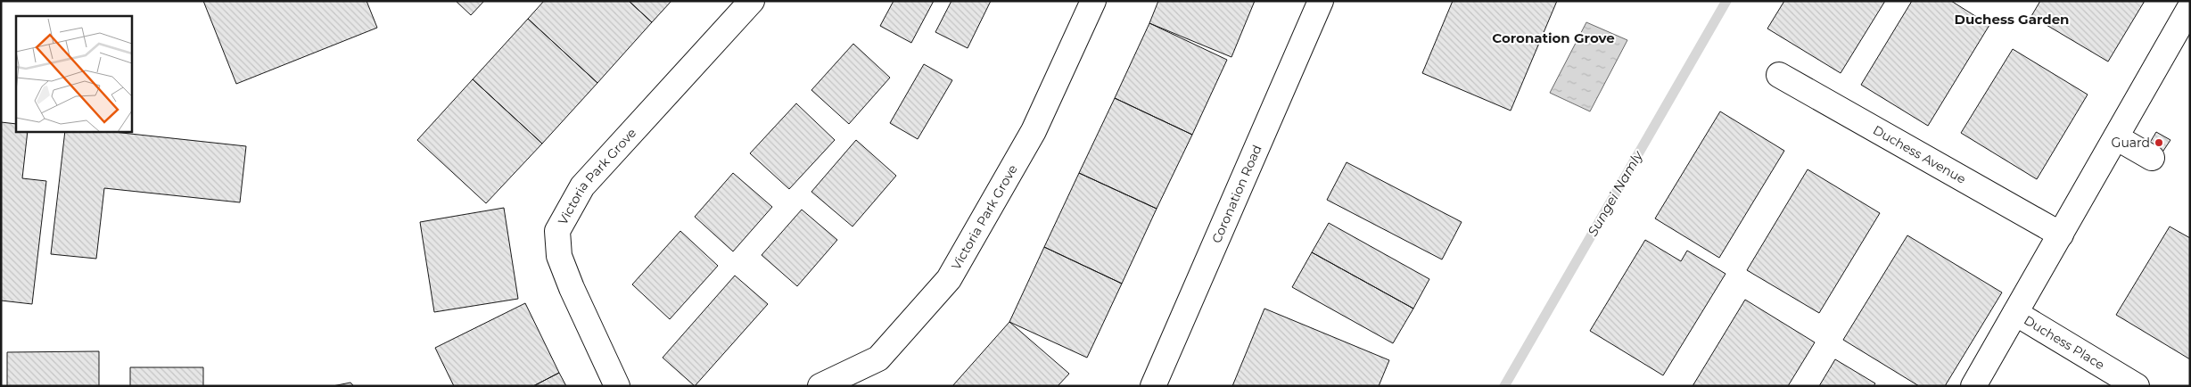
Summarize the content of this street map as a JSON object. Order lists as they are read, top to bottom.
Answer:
{
  "streets": {
    "street": [
      "Duchess Avenue",
      "Victoria Park Grove",
      "Coronation Road",
      "Duchess Place"
    ]
  },
  "districts": ["Duchess Garden", "Coronation Grove"],
  "water": ["Sungei Namly"],
  "places": ["Guard"]
}
